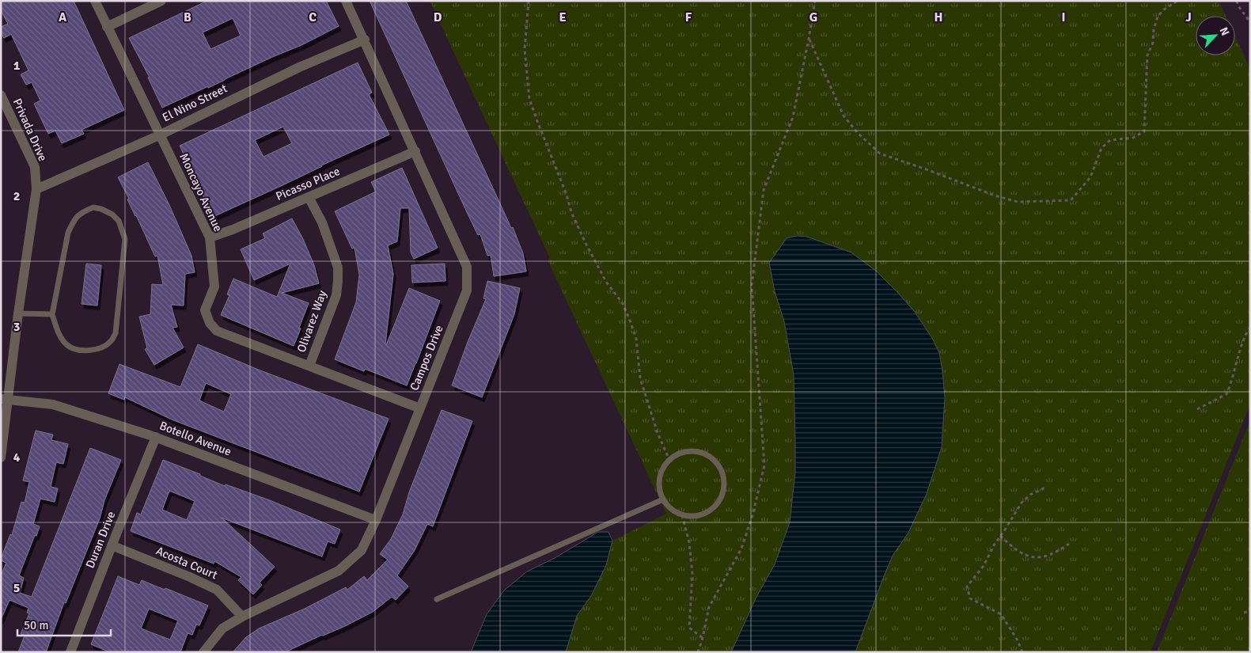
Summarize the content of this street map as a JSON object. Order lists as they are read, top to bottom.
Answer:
{
  "streets": {
    "street": [
      "El Nino Street",
      "Privada Drive",
      "Picasso Place",
      "Moncayo Avenue",
      "Olivarez Way",
      "Campos Drive",
      "Botello Avenue",
      "Duran Drive",
      "Acosta Court"
    ]
  },
  "crossings": [
    ["El Nino Street", "Privada Drive"],
    ["El Nino Street", "Moncayo Avenue"],
    ["El Nino Street", "Campos Drive"],
    ["Privada Drive", "Botello Avenue"],
    ["Picasso Place", "Moncayo Avenue"],
    ["Picasso Place", "Olivarez Way"],
    ["Picasso Place", "Campos Drive"],
    ["Moncayo Avenue", "Olivarez Way"],
    ["Moncayo Avenue", "Campos Drive"],
    ["Campos Drive", "Botello Avenue"],
    ["Campos Drive", "Acosta Court"],
    ["Botello Avenue", "Duran Drive"],
    ["Duran Drive", "Acosta Court"]
  ],
  "scale_bar": "50 m",
  "north": "top right",
  "grid": {
    "columns": [
      "A",
      "B",
      "C",
      "D",
      "E",
      "F",
      "G",
      "H",
      "I",
      "J"
    ],
    "rows": [
      "1",
      "2",
      "3",
      "4",
      "5"
    ]
  }
}
